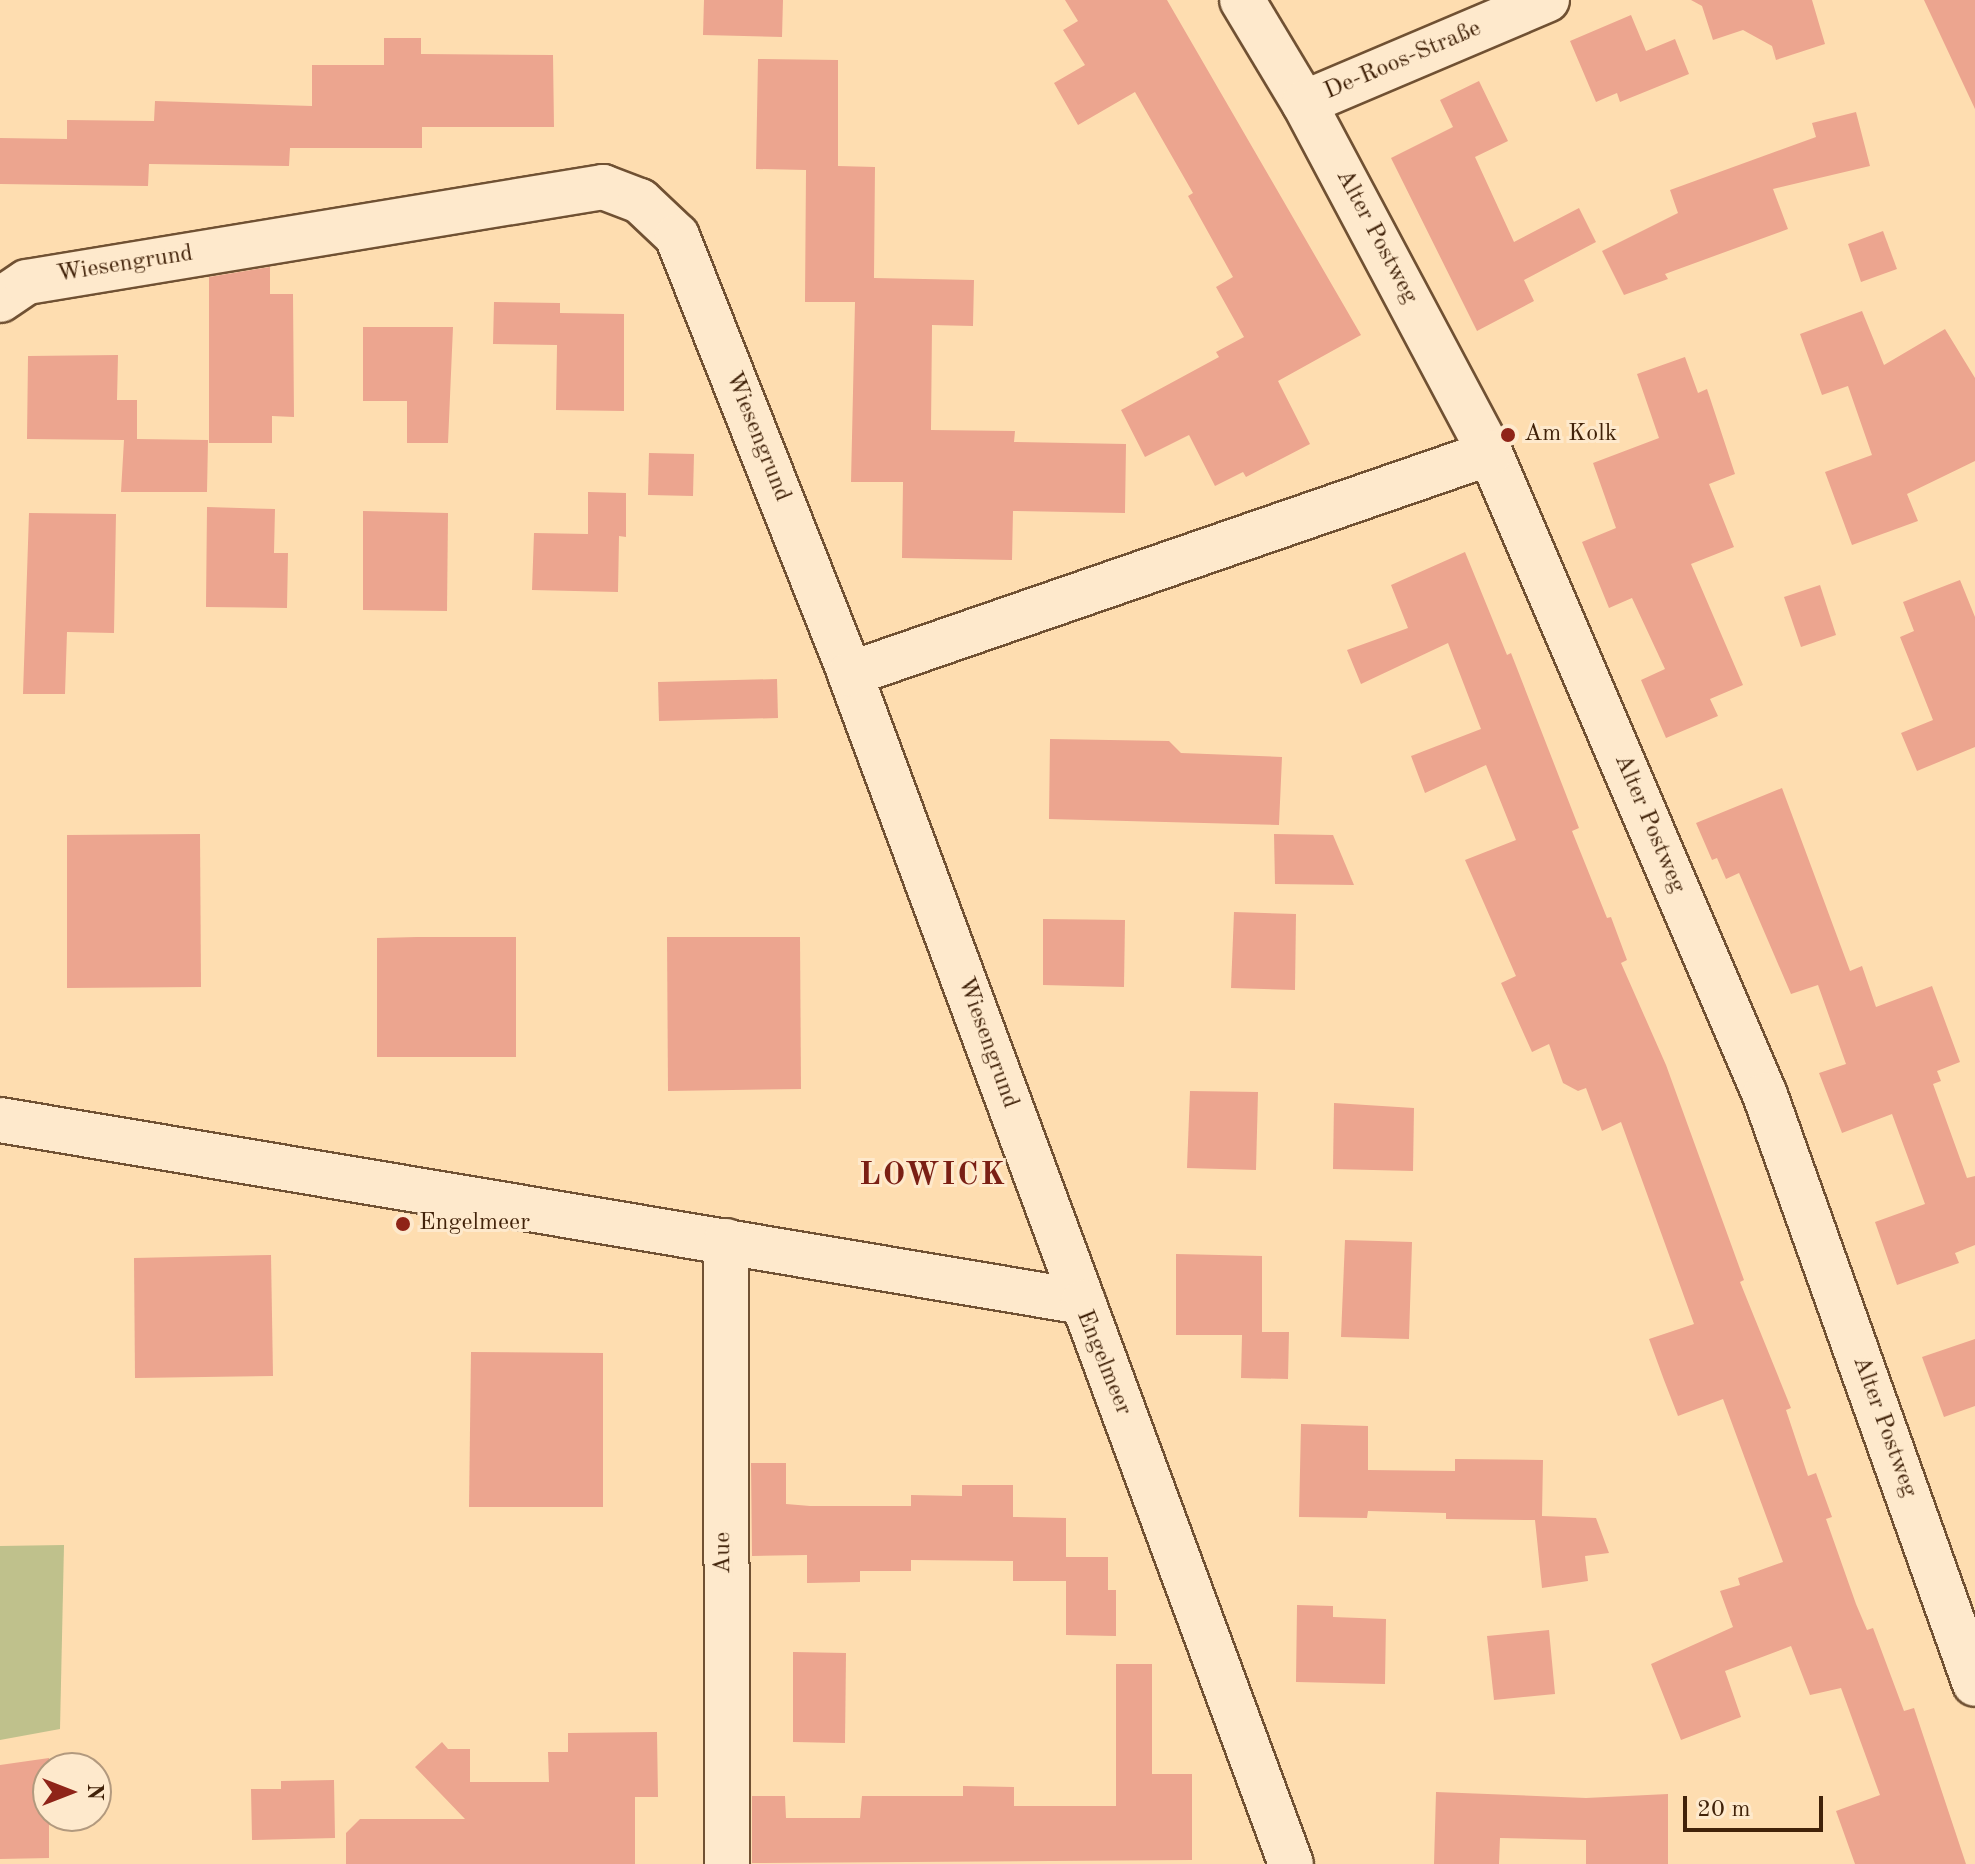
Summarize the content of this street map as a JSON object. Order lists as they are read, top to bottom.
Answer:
{
  "streets": {
    "street": [
      "De-Roos-Straße",
      "Alter Postweg",
      "Wiesengrund",
      "Engelmeer",
      "Aue"
    ]
  },
  "crossings": [
    ["De-Roos-Straße", "Alter Postweg"],
    ["Wiesengrund", "Engelmeer"],
    ["Engelmeer", "Aue"]
  ],
  "districts": ["LOWICK"],
  "places": ["Am Kolk", "Engelmeer"],
  "scale_bar": "20 m",
  "north": "right"
}
